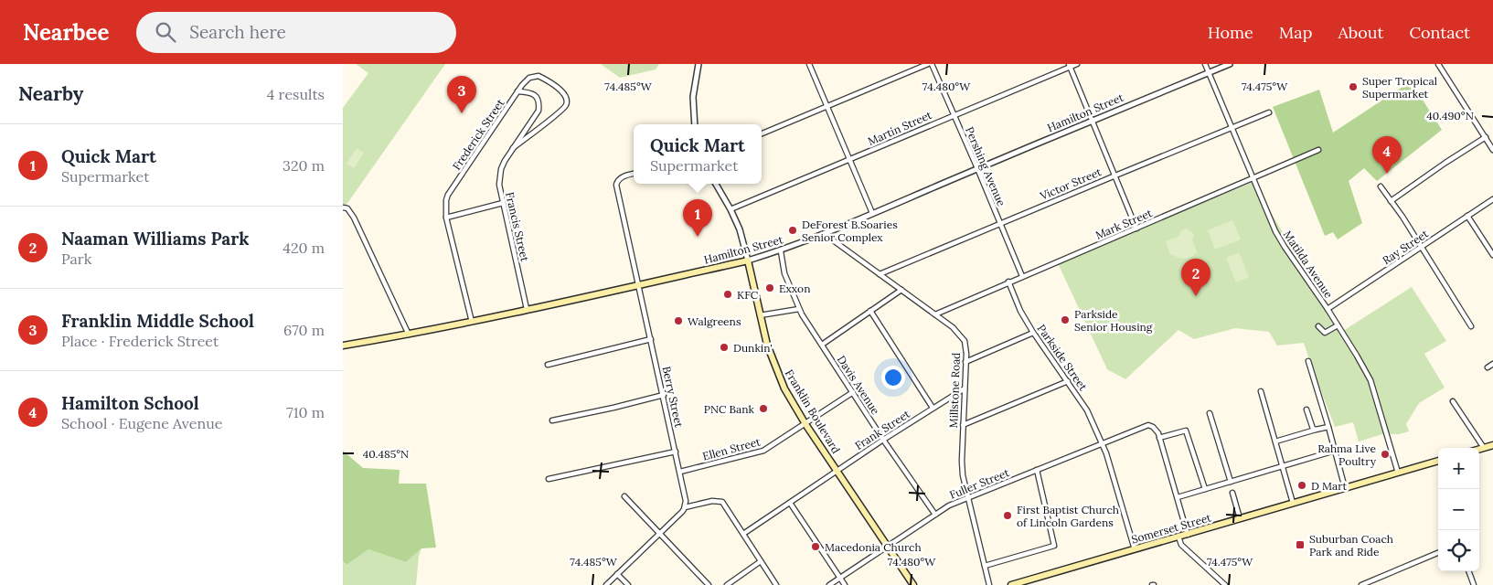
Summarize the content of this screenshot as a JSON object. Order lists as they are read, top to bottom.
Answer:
{
  "streets": {
    "main road": ["Hamilton Street", "Franklin Boulevard", "Somerset Street"],
    "street": [
      "Martin Street",
      "Frederick Street",
      "Pershing Avenue",
      "Victor Street",
      "Mark Street",
      "Francis Street",
      "Ray Street",
      "Matilda Avenue",
      "Parkside Street",
      "Davis Avenue",
      "Millstone Road",
      "Berry Street",
      "Frank Street",
      "Ellen Street",
      "Fuller Street"
    ]
  },
  "crossings": [
    ["Hamilton Street", "Frederick Street"],
    ["Hamilton Street", "Pershing Avenue"],
    ["Hamilton Street", "Francis Street"],
    ["Hamilton Street", "Matilda Avenue"],
    ["Hamilton Street", "Davis Avenue"],
    ["Hamilton Street", "Millstone Road"],
    ["Hamilton Street", "Berry Street"],
    ["Hamilton Street", "Franklin Boulevard"],
    ["Martin Street", "Pershing Avenue"],
    ["Martin Street", "Franklin Boulevard"],
    ["Frederick Street", "Francis Street"],
    ["Pershing Avenue", "Victor Street"],
    ["Pershing Avenue", "Mark Street"],
    ["Victor Street", "Matilda Avenue"],
    ["Victor Street", "Millstone Road"],
    ["Mark Street", "Matilda Avenue"],
    ["Mark Street", "Parkside Street"],
    ["Mark Street", "Millstone Road"],
    ["Ray Street", "Matilda Avenue"],
    ["Matilda Avenue", "Somerset Street"],
    ["Parkside Street", "Fuller Street"],
    ["Parkside Street", "Somerset Street"],
    ["Davis Avenue", "Frank Street"],
    ["Davis Avenue", "Ellen Street"],
    ["Davis Avenue", "Fuller Street"],
    ["Millstone Road", "Frank Street"],
    ["Millstone Road", "Fuller Street"],
    ["Berry Street", "Ellen Street"],
    ["Franklin Boulevard", "Frank Street"],
    ["Franklin Boulevard", "Ellen Street"],
    ["Franklin Boulevard", "Fuller Street"]
  ],
  "places": {
    "other": [
      "Super Tropical Supermarket",
      "DeForest B.Soaries Senior Complex",
      "Exxon",
      "KFC",
      "Parkside Senior Housing",
      "Walgreens",
      "Dunkin'",
      "PNC Bank",
      "Rahma Live Poultry",
      "D Mart",
      "First Baptist Church of Lincoln Gardens",
      "Macedonia Church"
    ],
    "transit": ["Suburban Coach Park and Ride"]
  },
  "page": {
    "header": "Nearbee",
    "search": "Search here",
    "nav": [
      "Home",
      "Map",
      "About",
      "Contact"
    ],
    "heading": ["Nearby", "4 results"],
    "pins": [
      "3",
      "4",
      "1",
      "2"
    ],
    "list": [
      {
        "mark": "1",
        "name": "Quick Mart",
        "note": "Supermarket",
        "value": "320 m"
      },
      {
        "mark": "2",
        "name": "Naaman Williams Park",
        "note": "Park",
        "value": "420 m"
      },
      {
        "mark": "3",
        "name": "Franklin Middle School",
        "note": "Place · Frederick Street",
        "value": "670 m"
      },
      {
        "mark": "4",
        "name": "Hamilton School",
        "note": "School · Eugene Avenue",
        "value": "710 m"
      }
    ],
    "popup": ["Quick Mart", "Supermarket"],
    "map_buttons": ["+", "−"]
  },
  "coordinates": [
    "74.485°W",
    "74.480°W",
    "74.475°W",
    "40.490°N",
    "40.485°N"
  ]
}
